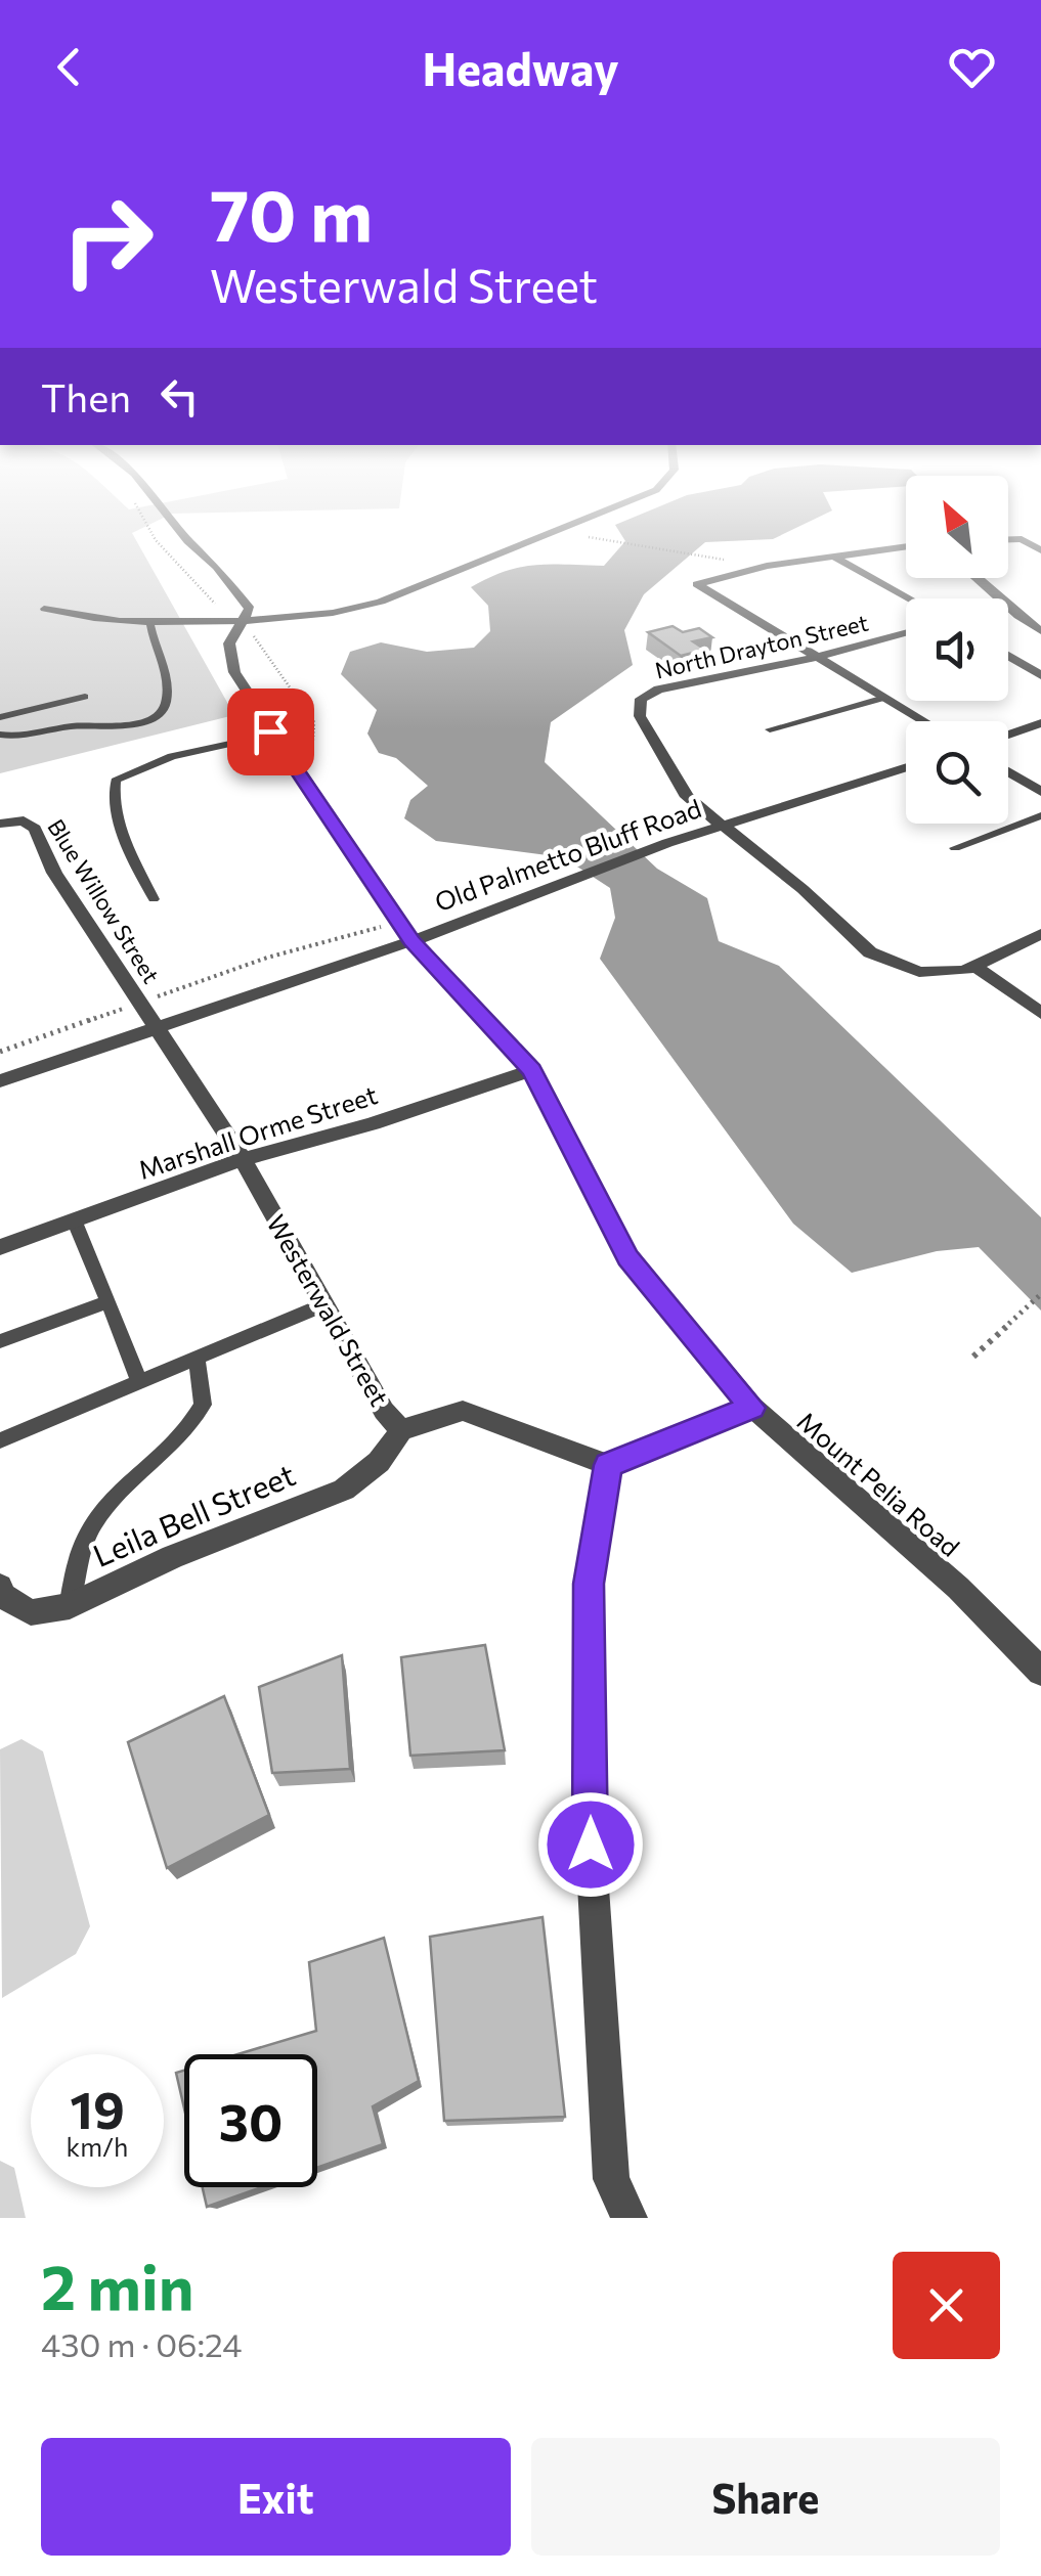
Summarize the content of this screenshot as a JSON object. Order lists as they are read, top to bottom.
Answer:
{
  "streets": {
    "street": [
      "North Drayton Street",
      "Old Palmetto Bluff Road",
      "Blue Willow Street",
      "Marshall Orme Street",
      "Westerwald Street",
      "Mount Pelia Road",
      "Leila Bell Street"
    ]
  },
  "crossings": [
    ["North Drayton Street", "Old Palmetto Bluff Road"],
    ["Old Palmetto Bluff Road", "Blue Willow Street"],
    ["Old Palmetto Bluff Road", "Westerwald Street"],
    ["Old Palmetto Bluff Road", "Mount Pelia Road"],
    ["Blue Willow Street", "Westerwald Street"],
    ["Marshall Orme Street", "Westerwald Street"],
    ["Marshall Orme Street", "Mount Pelia Road"],
    ["Westerwald Street", "Leila Bell Street"]
  ],
  "north": "top left",
  "page": {
    "header": "Headway",
    "turn": ["70 m", "Westerwald Street"],
    "then": "Then",
    "speed": "19 km/h",
    "limit": "30",
    "heading": ["2 min", "430 m · 06:24"],
    "buttons": ["Exit", "Share"]
  }
}
